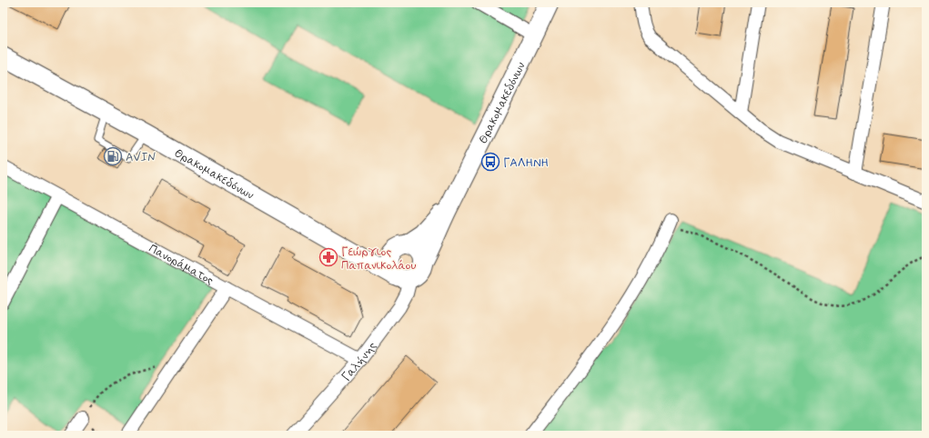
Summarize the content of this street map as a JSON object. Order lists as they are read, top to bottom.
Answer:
{
  "streets": {
    "main road": ["Θρακομακεδόνων"],
    "street": ["Πανοράματος", "Γαλήνης"]
  },
  "crossings": [
    ["Θρακομακεδόνων", "Γαλήνης"],
    ["Πανοράματος", "Γαλήνης"]
  ],
  "places": {
    "fuel station": ["AVIN"],
    "bus stop": ["ΓΑΛΗΝΗ"],
    "pharmacy": ["Γεώργιος Παπανικολάου"]
  }
}
